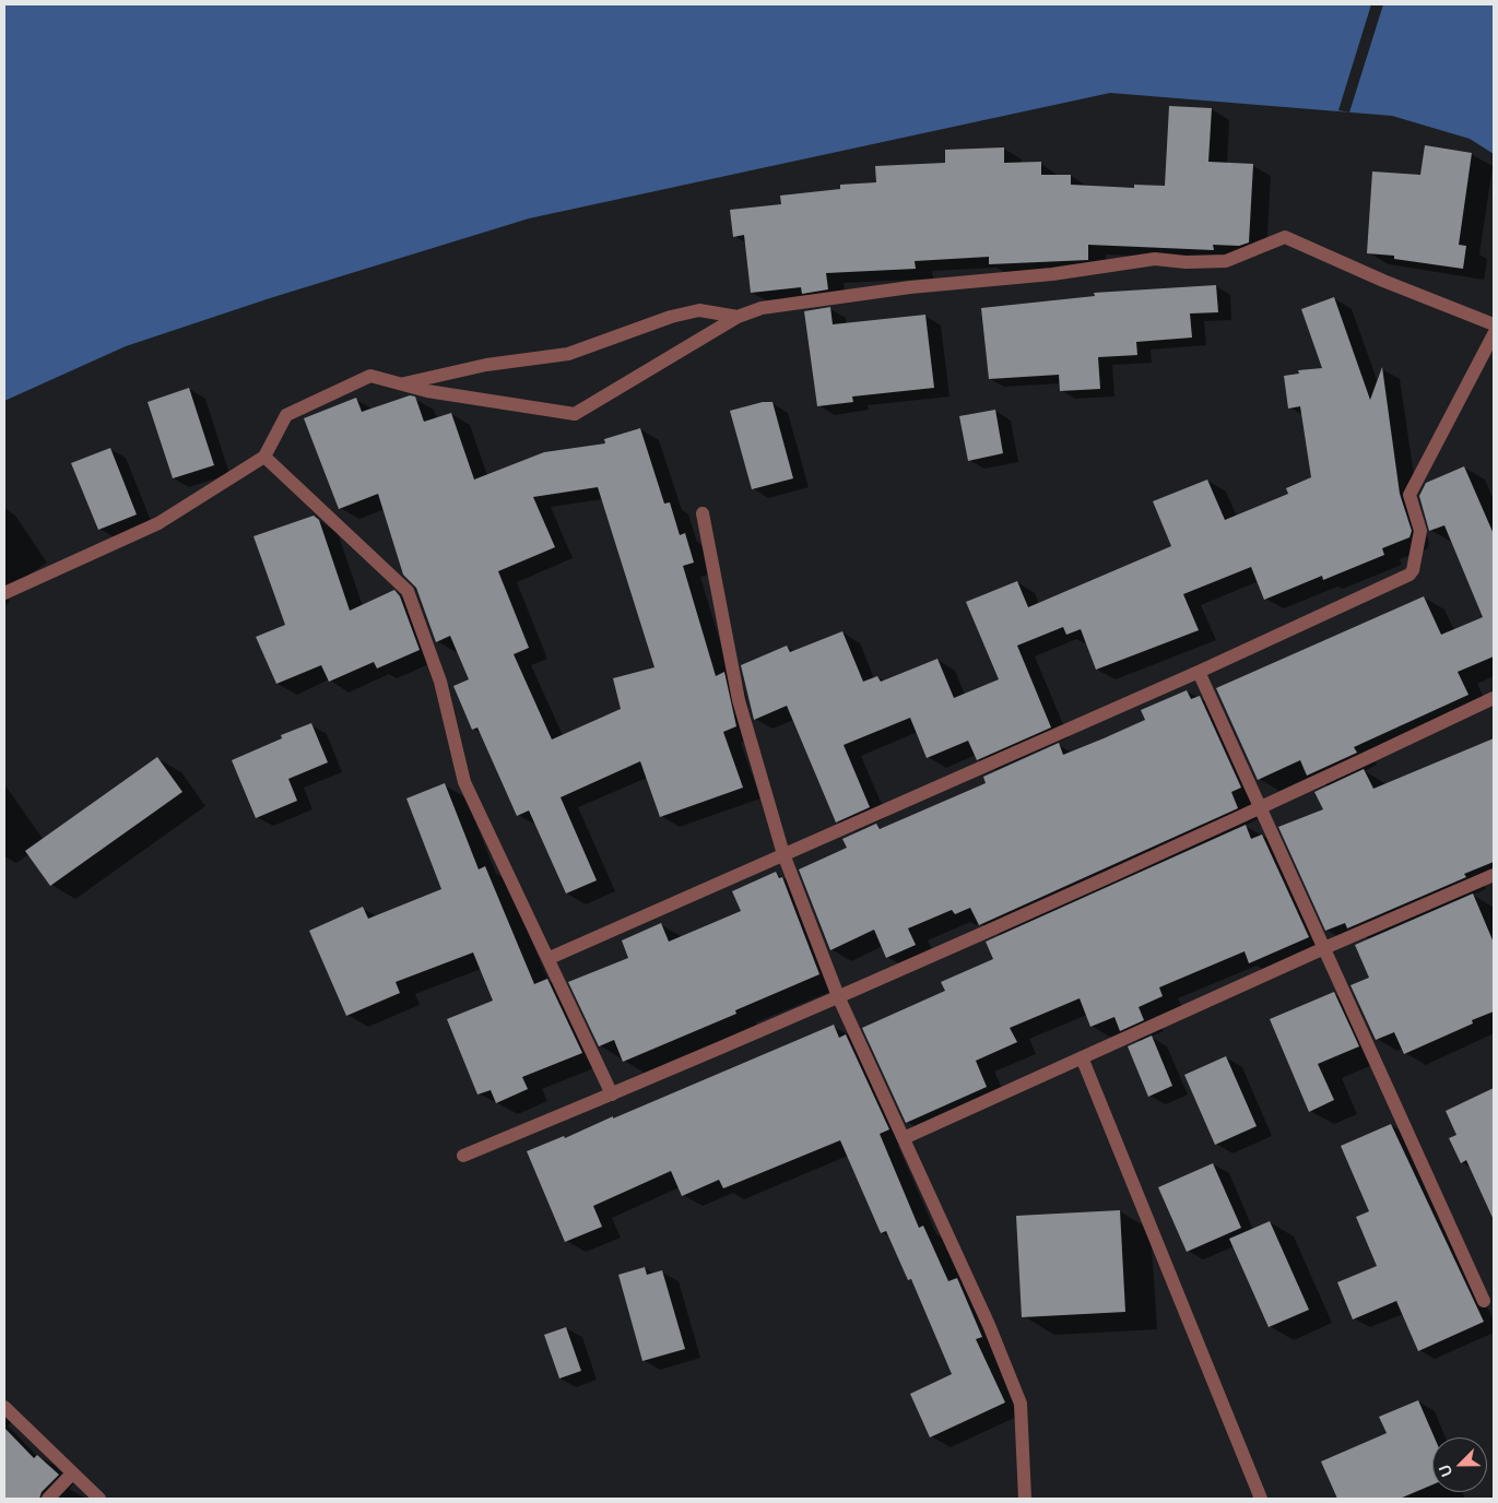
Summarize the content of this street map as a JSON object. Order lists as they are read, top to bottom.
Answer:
{
  "north": "bottom left"
}
